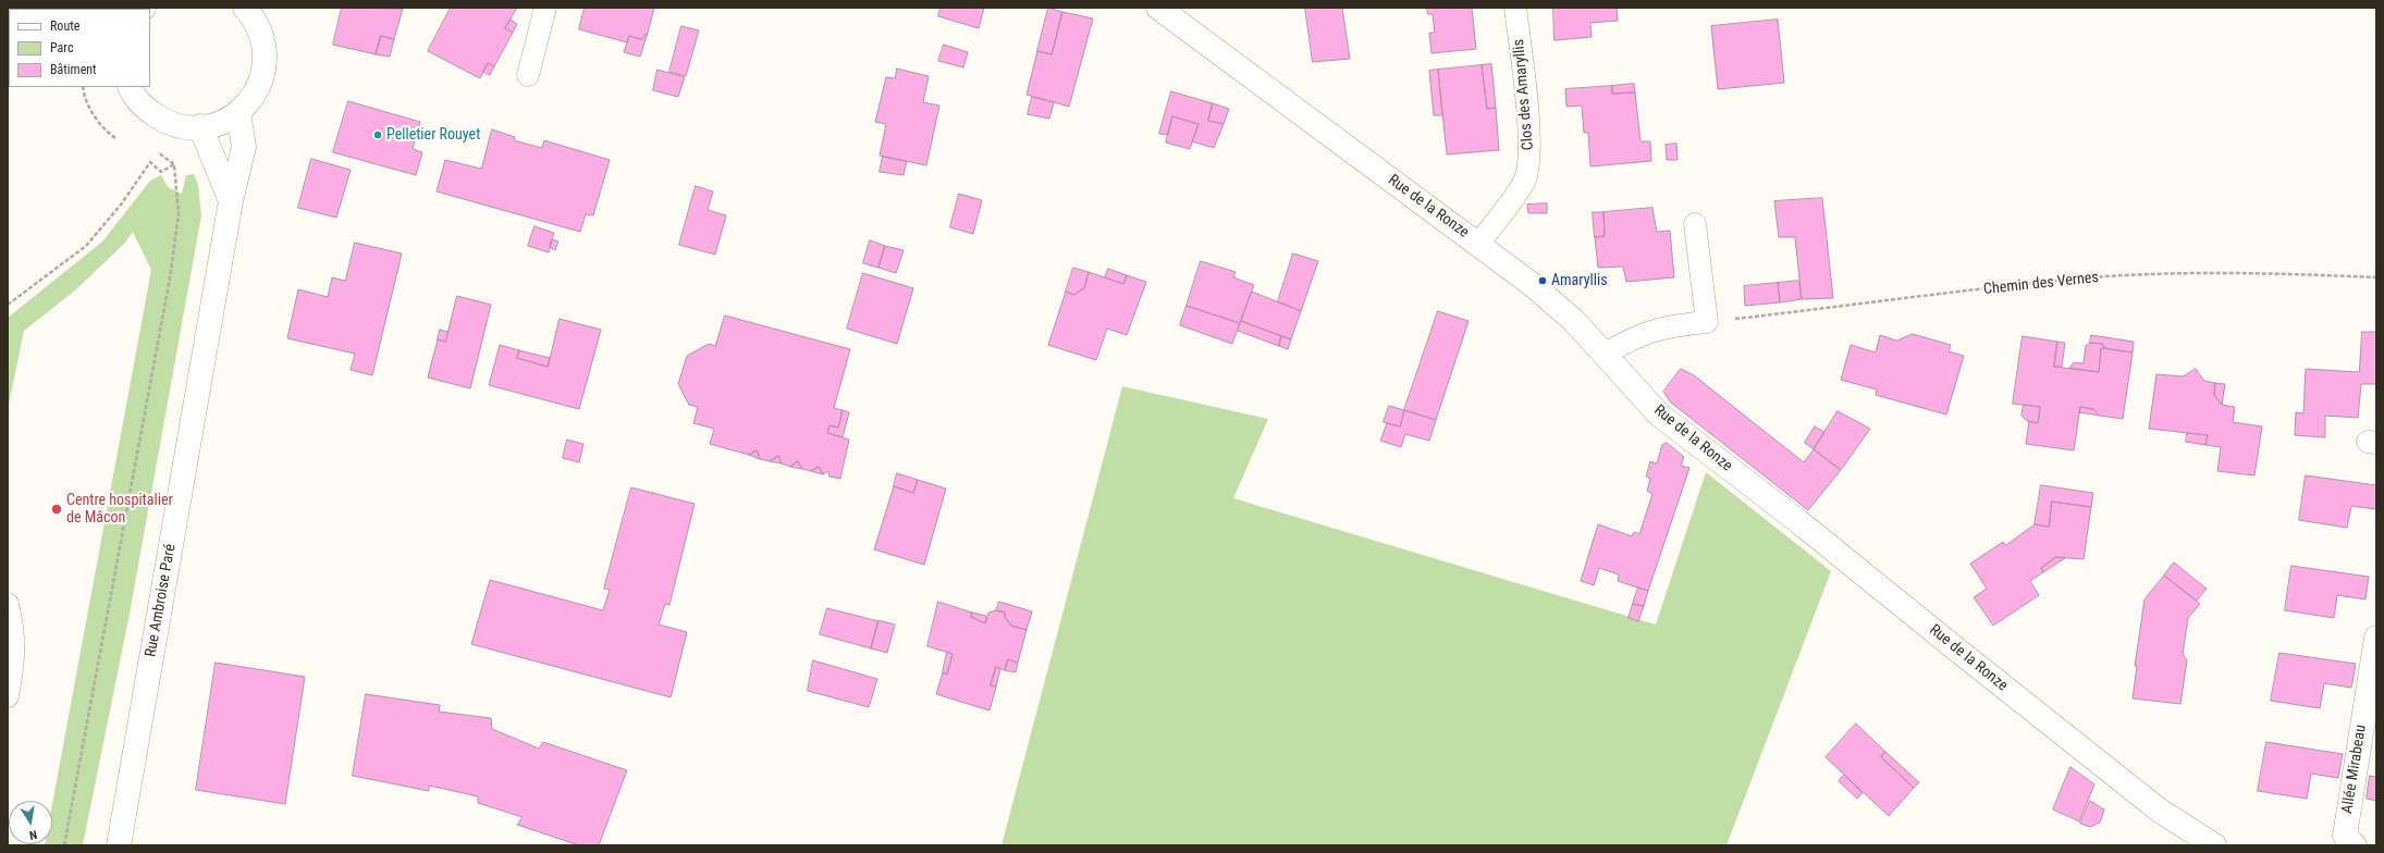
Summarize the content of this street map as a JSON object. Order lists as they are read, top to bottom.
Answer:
{
  "streets": {
    "street": ["Rue de la Ronze", "Rue Ambroise Paré", "Allée Mirabeau"],
    "lane": ["Clos des Amaryllis"],
    "path": ["Chemin des Vernes"]
  },
  "crossings": [
    ["Clos des Amaryllis", "Rue de la Ronze"]
  ],
  "places": ["Pelletier Rouyet", "Amaryllis", "Centre hospitalier de Mâcon"],
  "legend": ["Route", "Parc", "Bâtiment"],
  "north": "bottom"
}
